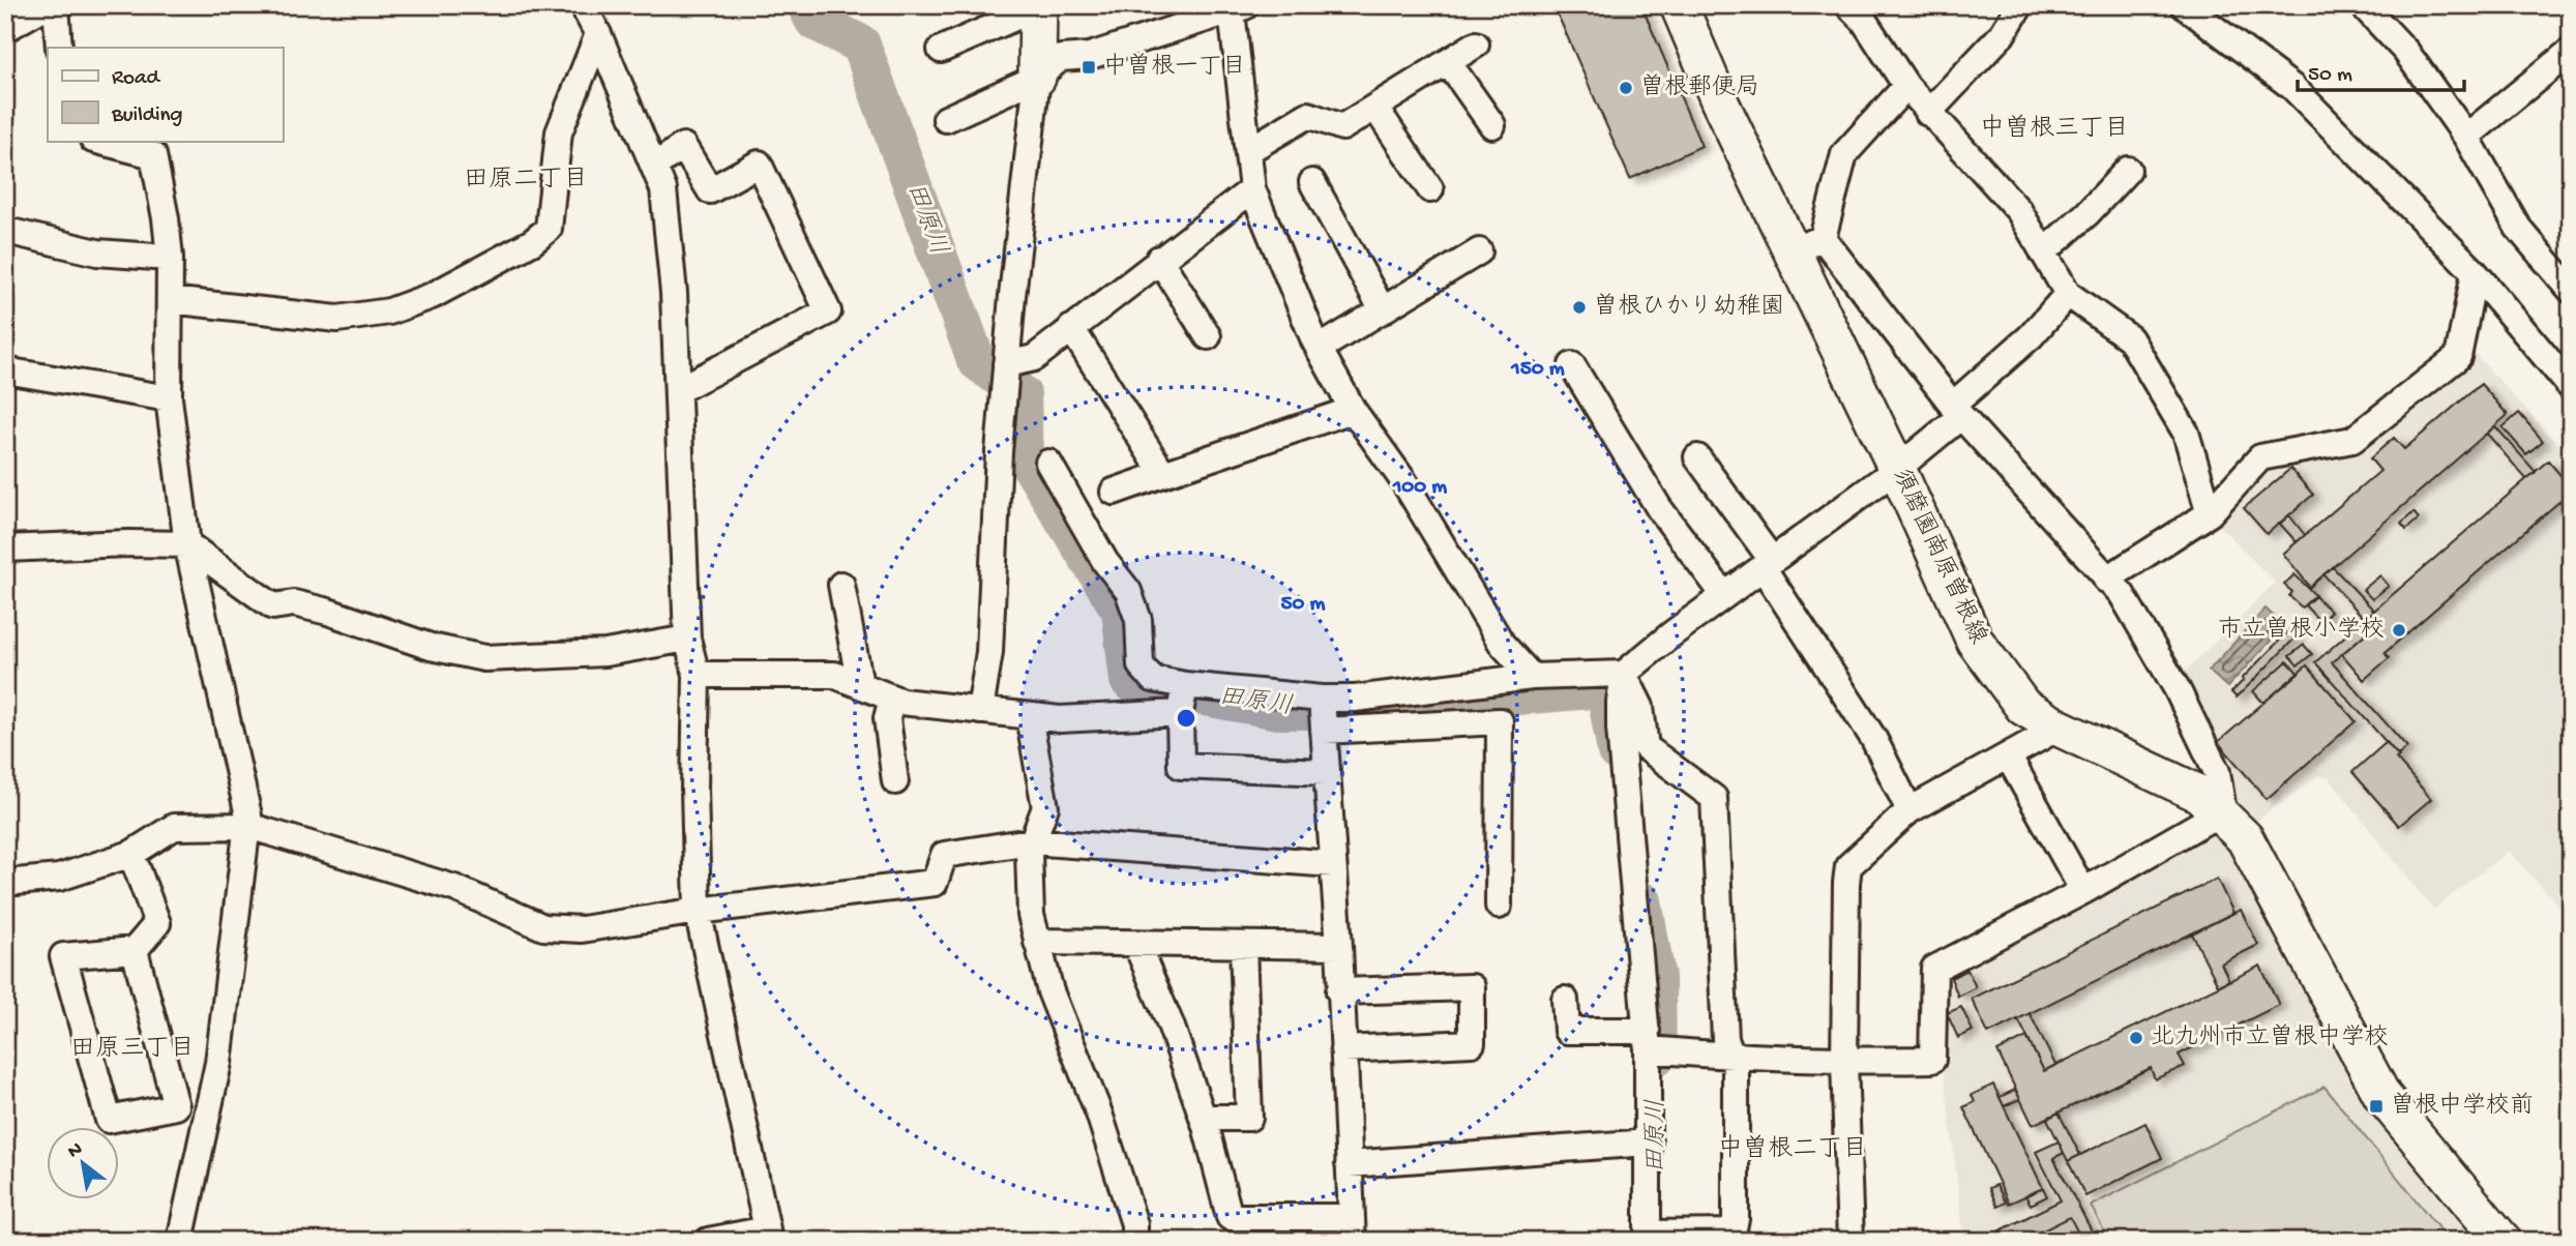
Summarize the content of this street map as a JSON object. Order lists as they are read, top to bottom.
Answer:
{
  "streets": {
    "main road": ["須磨園南原曽根線"]
  },
  "districts": [
    "中曽根三丁目",
    "田原二丁目",
    "田原三丁目",
    "中曽根二丁目"
  ],
  "water": ["田原川"],
  "places": {
    "transit": ["中曽根一丁目", "曽根中学校前"],
    "other": [
      "曽根郵便局",
      "曽根ひかり幼稚園",
      "市立曽根小学校",
      "北九州市立曽根中学校"
    ]
  },
  "legend": ["Road", "Building"],
  "scale_bar": "50 m",
  "north": "top left",
  "rings": ["150 m", "100 m", "50 m"]
}
